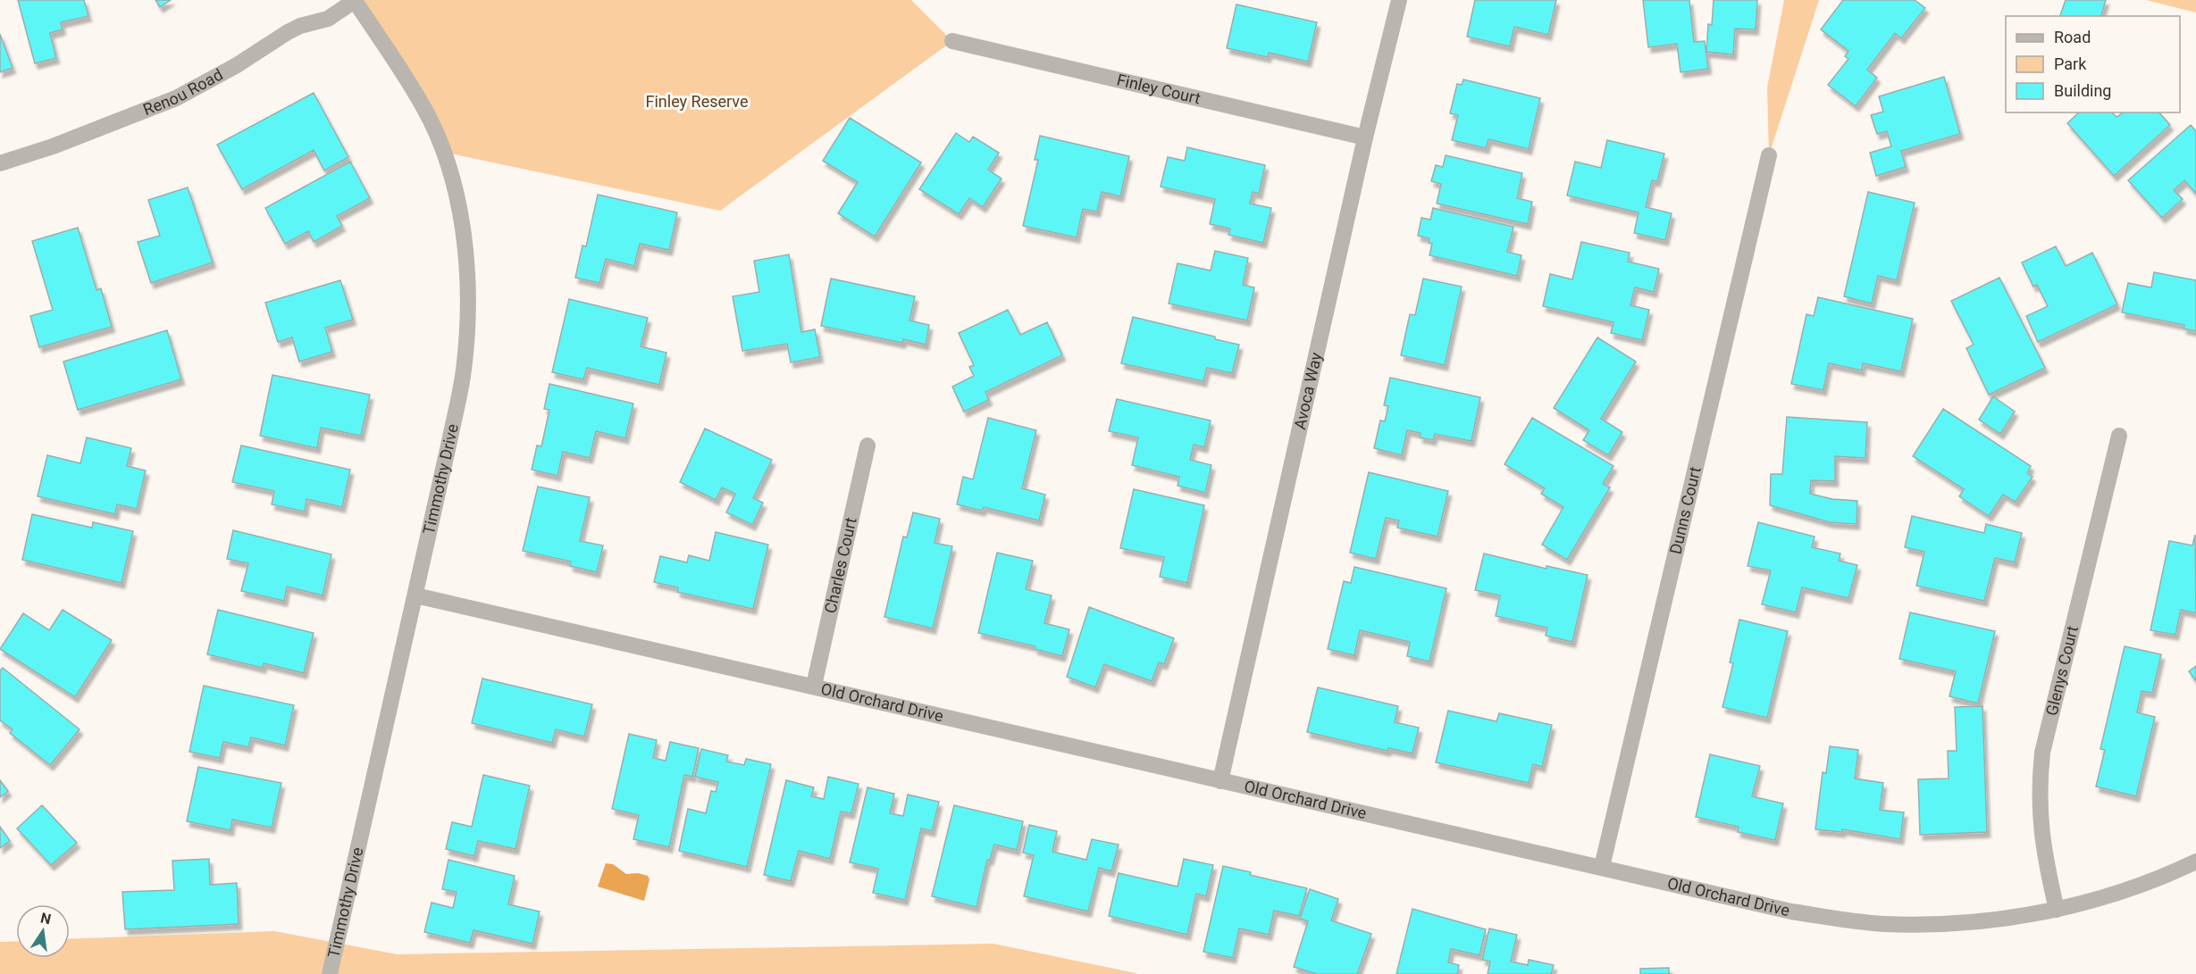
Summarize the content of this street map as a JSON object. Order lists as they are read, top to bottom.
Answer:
{
  "streets": {
    "street": [
      "Finley Court",
      "Renou Road",
      "Avoca Way",
      "Timmothy Drive",
      "Dunns Court",
      "Charles Court",
      "Glenys Court",
      "Old Orchard Drive"
    ]
  },
  "crossings": [
    ["Finley Court", "Avoca Way"],
    ["Renou Road", "Timmothy Drive"],
    ["Avoca Way", "Old Orchard Drive"],
    ["Timmothy Drive", "Old Orchard Drive"],
    ["Dunns Court", "Old Orchard Drive"],
    ["Charles Court", "Old Orchard Drive"],
    ["Glenys Court", "Old Orchard Drive"]
  ],
  "parks": ["Finley Reserve"],
  "legend": ["Road", "Park", "Building"],
  "north": "top"
}
